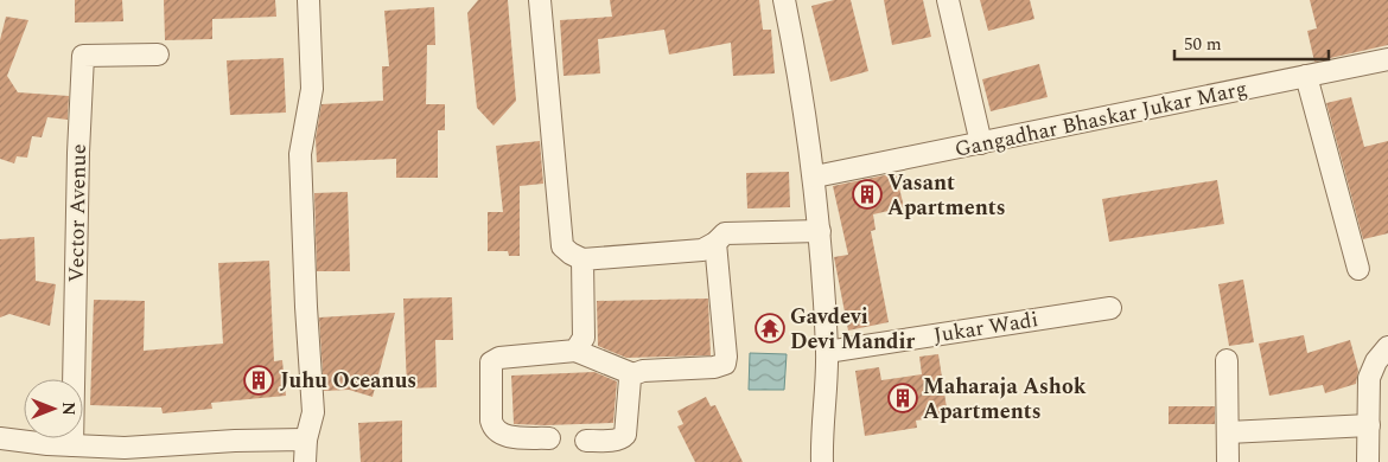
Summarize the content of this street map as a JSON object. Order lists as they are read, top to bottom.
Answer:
{
  "streets": {
    "street": ["Gangadhar Bhaskar Jukar Marg", "Vector Avenue", "Jukar Wadi"]
  },
  "places": {
    "building": ["Vasant Apartments", "Juhu Oceanus", "Maharaja Ashok Apartments"],
    "temple": ["Gavdevi Devi Mandir"]
  },
  "scale_bar": "50 m",
  "north": "right"
}
